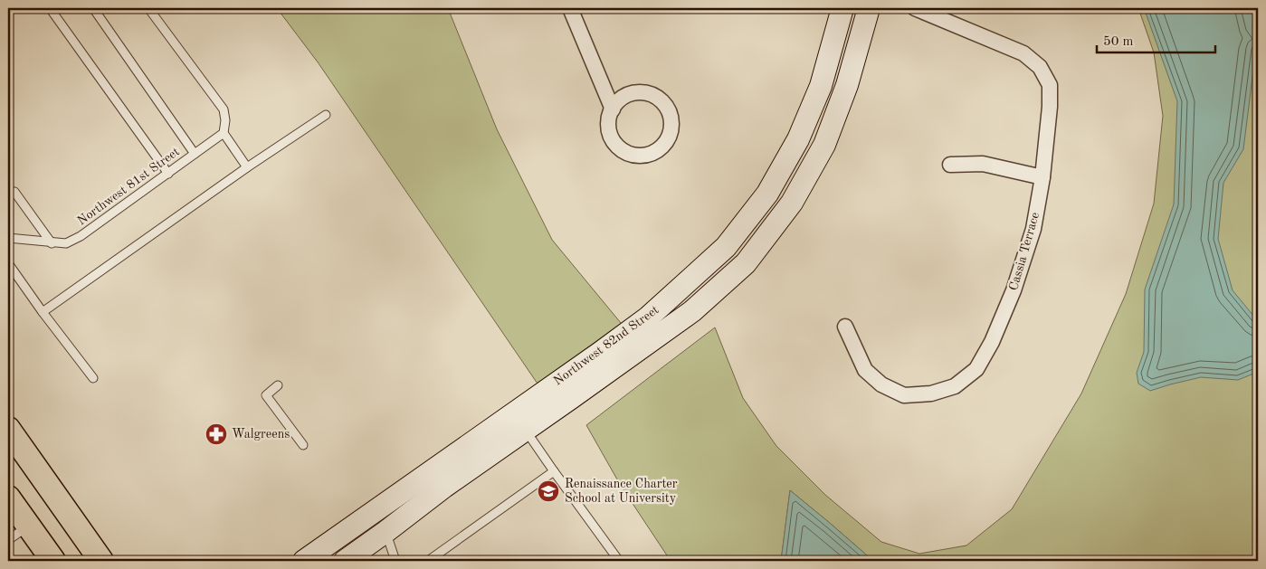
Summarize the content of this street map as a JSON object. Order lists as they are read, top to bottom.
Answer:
{
  "streets": {
    "street": ["Cassia Terrace", "Northwest 82nd Street"],
    "lane": ["Northwest 81st Street"]
  },
  "places": {
    "pharmacy": ["Walgreens"],
    "school or university": ["Renaissance Charter School at University"]
  },
  "scale_bar": "50 m"
}
